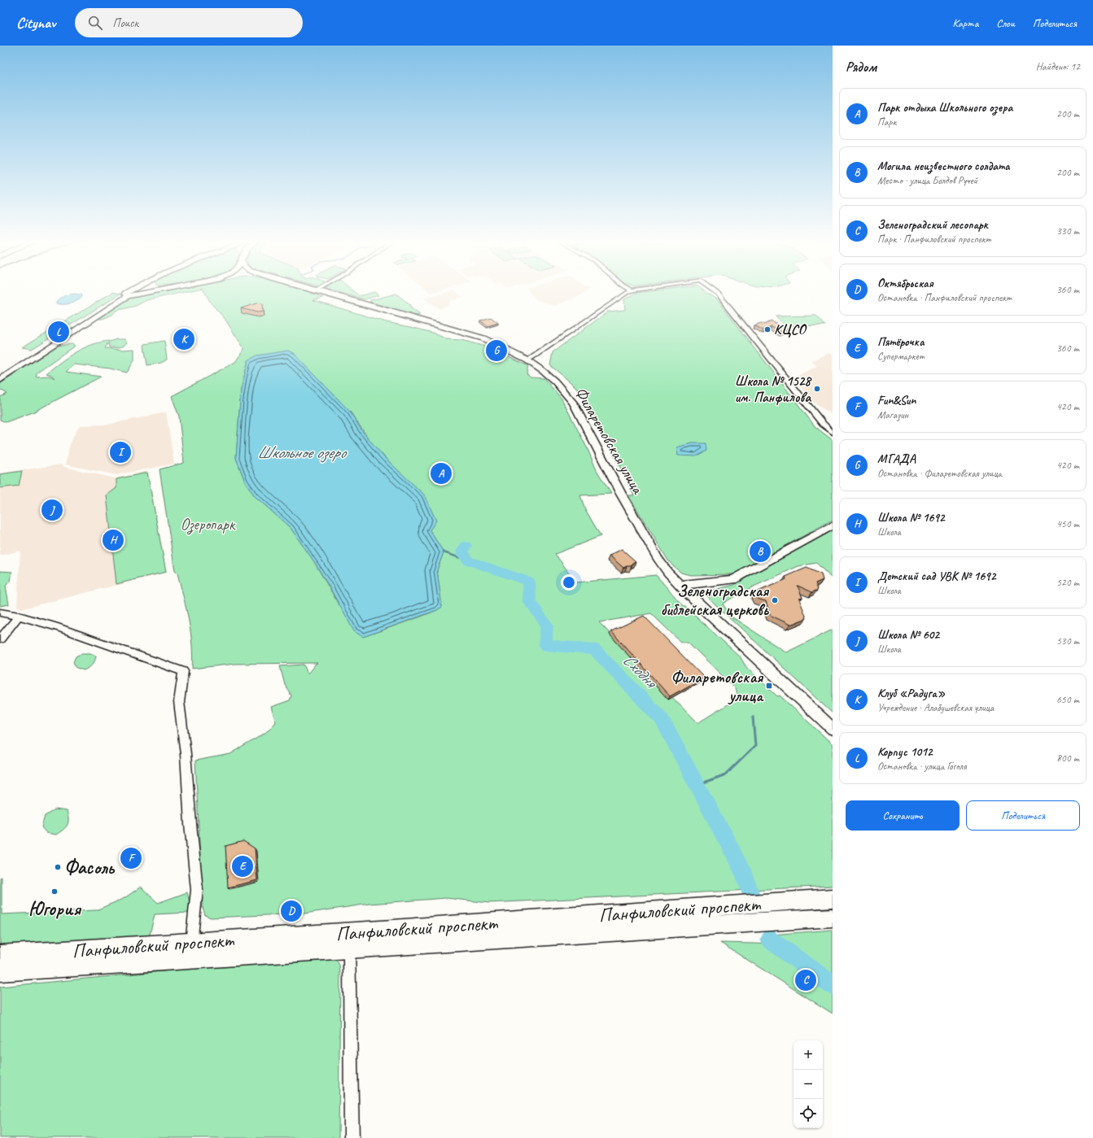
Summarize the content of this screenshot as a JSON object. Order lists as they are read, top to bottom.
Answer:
{
  "streets": {
    "main road": ["Панфиловский проспект"],
    "street": ["Филаретовская улица"]
  },
  "water": ["Школьное озеро", "Сходня"],
  "parks": ["Озеропарк"],
  "places": {
    "other": [
      "КЦСО",
      "Школа № 1528 им. Панфилова",
      "Зеленоградская библейская церковь",
      "Фасоль",
      "Югория"
    ],
    "transit": ["Филаретовская улица"]
  },
  "page": {
    "header": "Citynav",
    "search": "Поиск",
    "nav": ["Карта", "Слои", "Поделиться"],
    "heading": ["Рядом", "Найдено: 12"],
    "list": [
      {
        "mark": "A",
        "name": "Парк отдыха Школьного озера",
        "note": "Парк",
        "value": "200 m"
      },
      {
        "mark": "B",
        "name": "Могила неизвестного солдата",
        "note": "Место · улица Болдов Ручей",
        "value": "200 m"
      },
      {
        "mark": "C",
        "name": "Зеленоградский лесопарк",
        "note": "Парк · Панфиловский проспект",
        "value": "330 m"
      },
      {
        "mark": "D",
        "name": "Октябрьская",
        "note": "Остановка · Панфиловский проспект",
        "value": "360 m"
      },
      {
        "mark": "E",
        "name": "Пятёрочка",
        "note": "Супермаркет",
        "value": "360 m"
      },
      {
        "mark": "F",
        "name": "Fun&Sun",
        "note": "Магазин",
        "value": "420 m"
      },
      {
        "mark": "G",
        "name": "МГАДА",
        "note": "Остановка · Филаретовская улица",
        "value": "420 m"
      },
      {
        "mark": "H",
        "name": "Школа № 1692",
        "note": "Школа",
        "value": "450 m"
      },
      {
        "mark": "I",
        "name": "Детский сад УВК № 1692",
        "note": "Школа",
        "value": "520 m"
      },
      {
        "mark": "J",
        "name": "Школа № 602",
        "note": "Школа",
        "value": "530 m"
      },
      {
        "mark": "K",
        "name": "Клуб «Радуга»",
        "note": "Учреждение · Алабушевская улица",
        "value": "650 m"
      },
      {
        "mark": "L",
        "name": "Корпус 1012",
        "note": "Остановка · улица Гоголя",
        "value": "800 m"
      }
    ],
    "pins": [
      "L",
      "K",
      "G",
      "I",
      "A",
      "J",
      "H",
      "B",
      "F",
      "E",
      "D",
      "C"
    ],
    "buttons": ["Сохранить", "Поделиться"],
    "map_buttons": ["+", "−"]
  }
}
